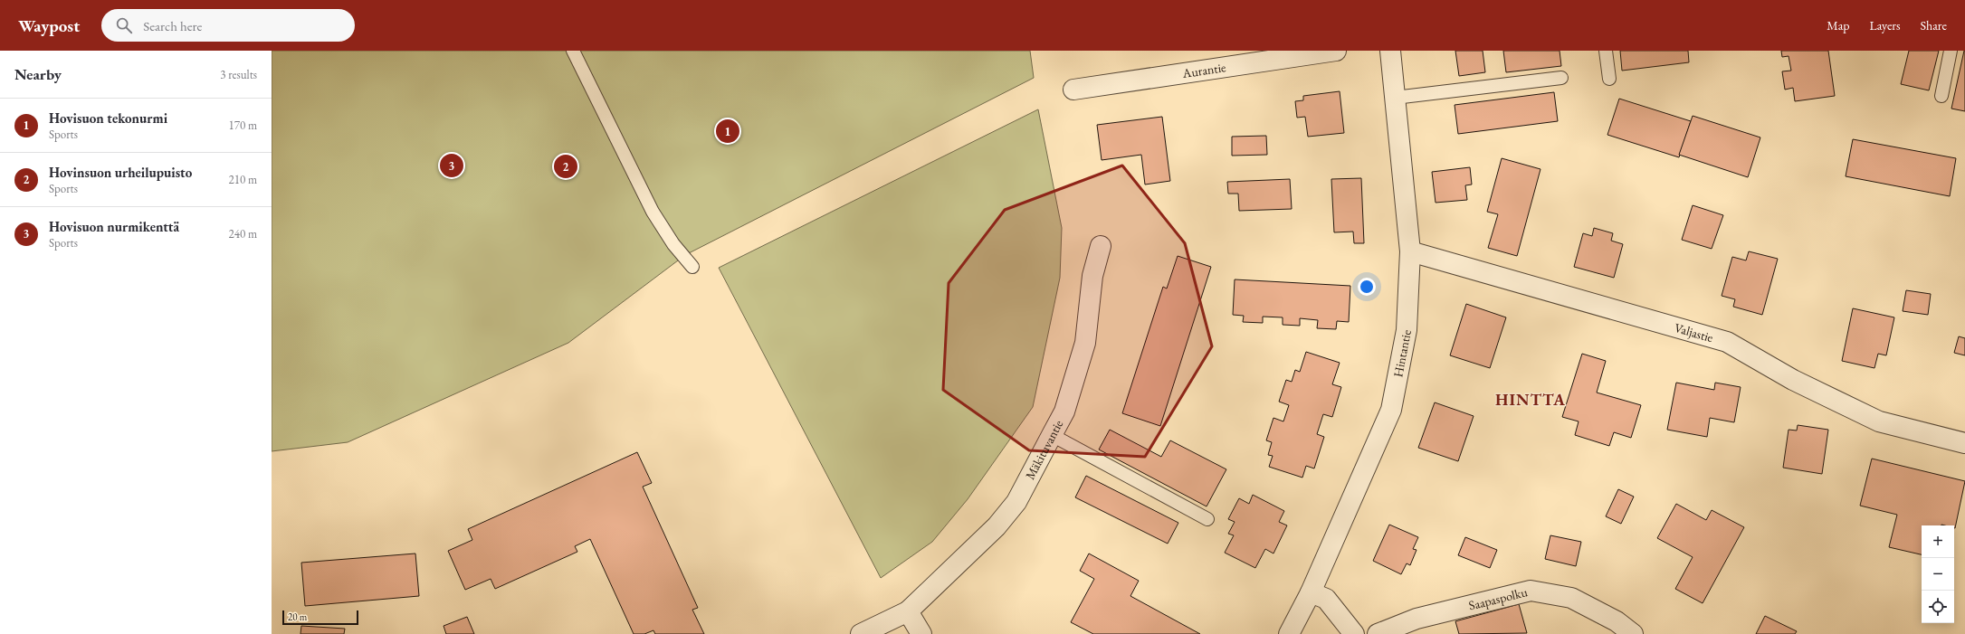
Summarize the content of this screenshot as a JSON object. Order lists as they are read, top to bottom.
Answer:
{
  "streets": {
    "street": [
      "Aurantie",
      "Valjastie",
      "Hintantie",
      "Mäkituvantie",
      "Saapaspolku"
    ]
  },
  "crossings": [
    ["Valjastie", "Hintantie"]
  ],
  "districts": ["HINTTA"],
  "scale_bar": "20 m",
  "page": {
    "header": "Waypost",
    "search": "Search here",
    "nav": ["Map", "Layers", "Share"],
    "heading": ["Nearby", "3 results"],
    "list": [
      {
        "mark": "1",
        "name": "Hovisuon tekonurmi",
        "note": "Sports",
        "value": "170 m"
      },
      {
        "mark": "2",
        "name": "Hovinsuon urheilupuisto",
        "note": "Sports",
        "value": "210 m"
      },
      {
        "mark": "3",
        "name": "Hovisuon nurmikenttä",
        "note": "Sports",
        "value": "240 m"
      }
    ],
    "pins": ["1", "3", "2"],
    "map_buttons": ["+", "−"],
    "scale": "20 m"
  }
}
